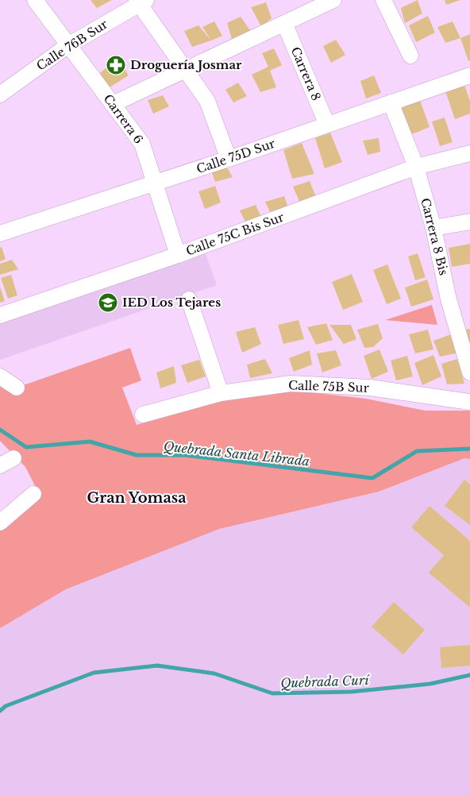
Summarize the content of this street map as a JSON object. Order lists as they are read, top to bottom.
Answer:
{
  "streets": {
    "street": [
      "Calle 76B Sur",
      "Carrera 8",
      "Carrera 6",
      "Calle 75D Sur",
      "Calle 75C Bis Sur",
      "Carrera 8 Bis",
      "Calle 75B Sur"
    ]
  },
  "crossings": [
    ["Calle 76B Sur", "Carrera 6"],
    ["Carrera 8", "Calle 75D Sur"],
    ["Carrera 6", "Calle 75D Sur"],
    ["Carrera 6", "Calle 75C Bis Sur"],
    ["Calle 75D Sur", "Carrera 8 Bis"],
    ["Calle 75C Bis Sur", "Carrera 8 Bis"]
  ],
  "districts": ["Gran Yomasa"],
  "water": ["Quebrada Santa Librada", "Quebrada Curí"],
  "places": {
    "pharmacy": ["Droguería Josmar"],
    "school or university": ["IED Los Tejares"]
  }
}
